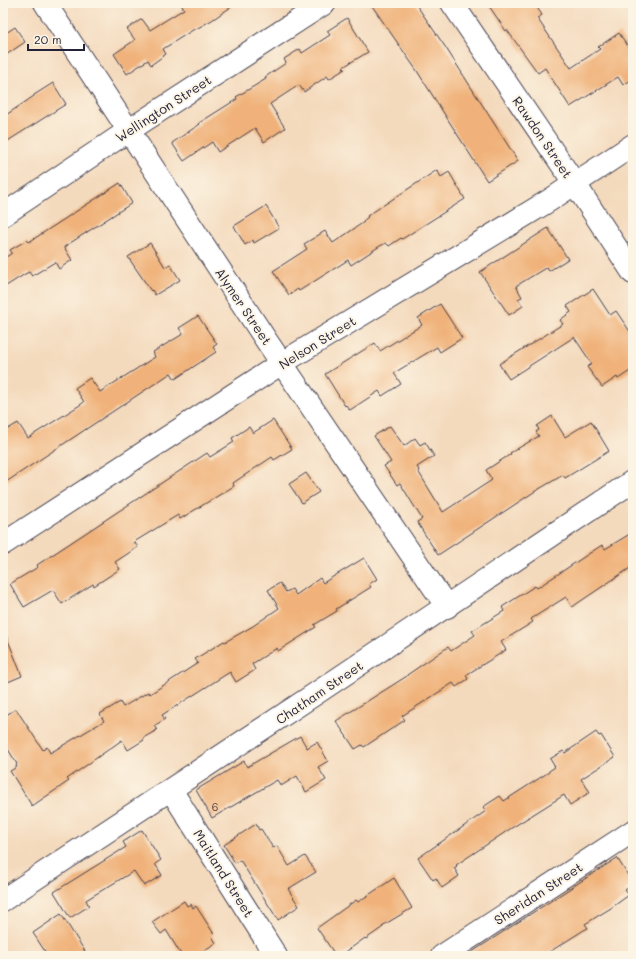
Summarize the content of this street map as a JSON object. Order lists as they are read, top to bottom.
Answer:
{
  "streets": {
    "street": [
      "Wellington Street",
      "Rawdon Street",
      "Alymer Street",
      "Nelson Street",
      "Chatham Street",
      "Maitland Street",
      "Sheridan Street"
    ]
  },
  "crossings": [
    ["Wellington Street", "Alymer Street"],
    ["Rawdon Street", "Nelson Street"],
    ["Alymer Street", "Nelson Street"],
    ["Alymer Street", "Chatham Street"],
    ["Chatham Street", "Maitland Street"]
  ],
  "house_numbers": ["6"],
  "scale_bar": "20 m"
}
